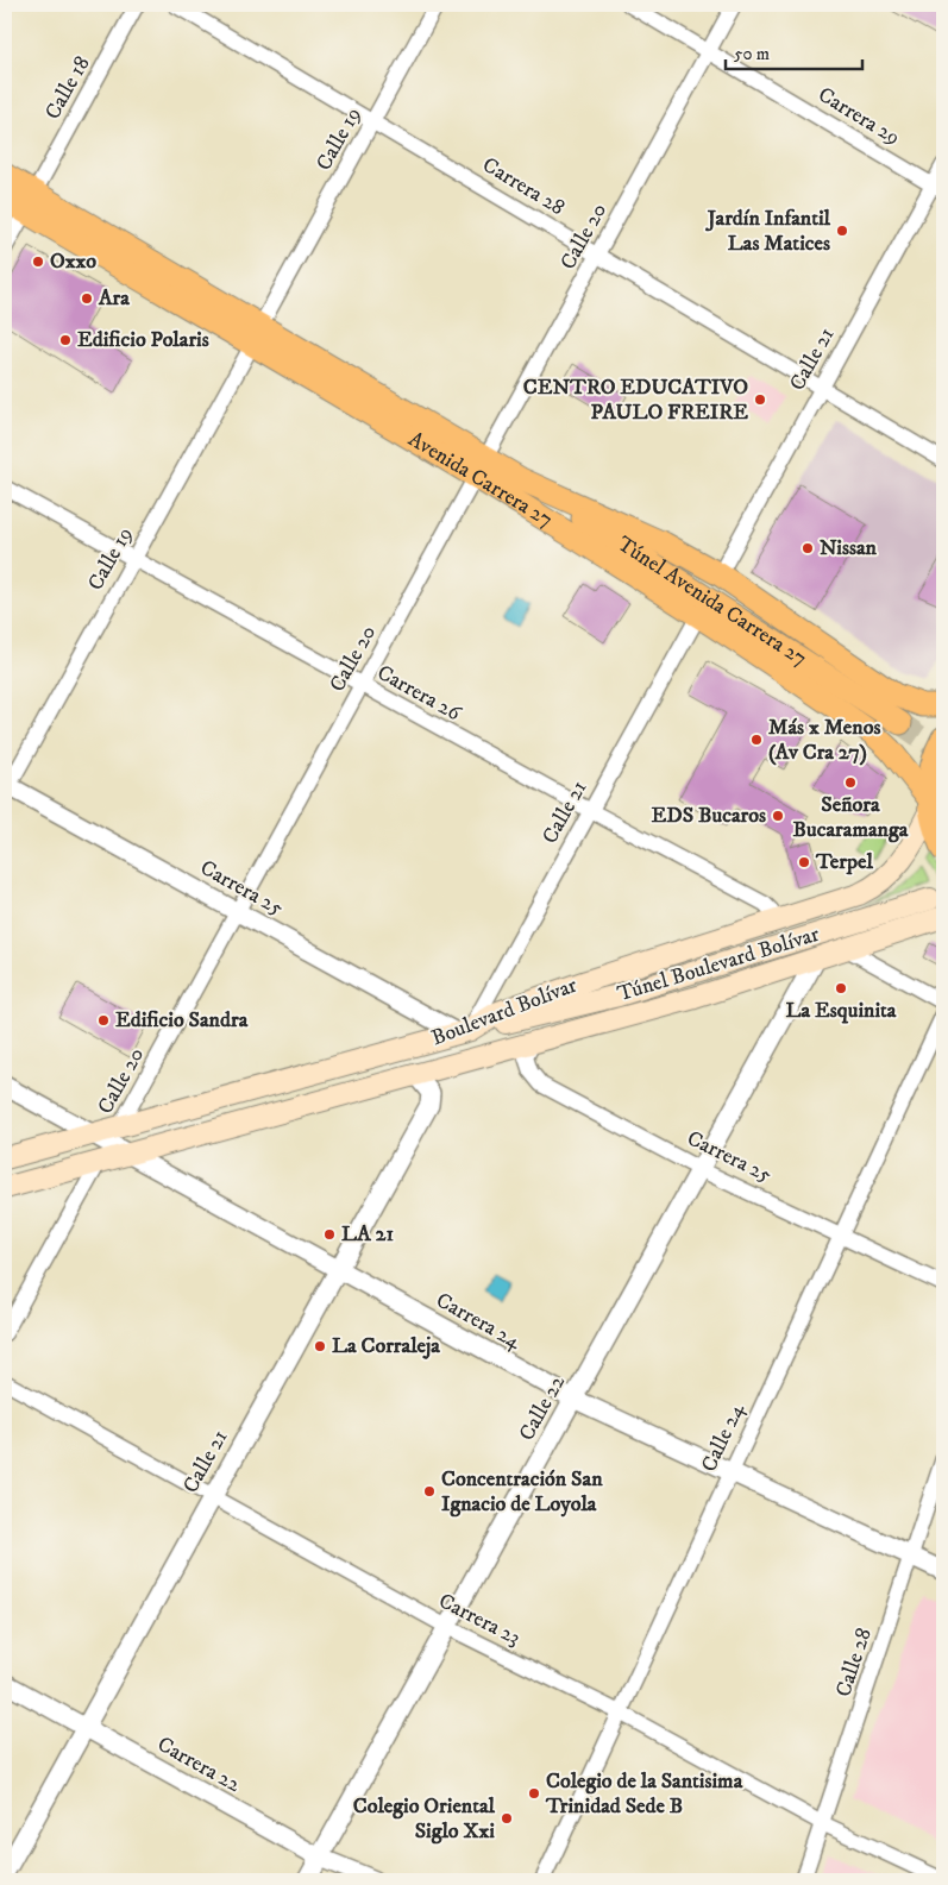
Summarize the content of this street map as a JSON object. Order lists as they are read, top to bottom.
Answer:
{
  "streets": {
    "main road": [
      "Avenida Carrera 27",
      "Túnel Avenida Carrera 27",
      "Túnel Boulevard Bolívar",
      "Boulevard Bolívar"
    ],
    "street": [
      "Calle 18",
      "Carrera 29",
      "Calle 19",
      "Carrera 28",
      "Calle 20",
      "Calle 21",
      "Carrera 26",
      "Carrera 25",
      "Carrera 24",
      "Calle 22",
      "Calle 24",
      "Carrera 23",
      "Calle 28",
      "Carrera 22"
    ]
  },
  "crossings": [
    ["Calle 18", "Avenida Carrera 27"],
    ["Carrera 29", "Calle 20"],
    ["Carrera 29", "Calle 21"],
    ["Calle 19", "Carrera 28"],
    ["Calle 19", "Avenida Carrera 27"],
    ["Calle 19", "Carrera 26"],
    ["Calle 19", "Carrera 25"],
    ["Carrera 28", "Calle 20"],
    ["Carrera 28", "Calle 21"],
    ["Calle 20", "Avenida Carrera 27"],
    ["Calle 20", "Carrera 26"],
    ["Calle 20", "Carrera 25"],
    ["Calle 20", "Boulevard Bolívar"],
    ["Calle 20", "Carrera 24"],
    ["Calle 21", "Avenida Carrera 27"],
    ["Calle 21", "Carrera 26"],
    ["Calle 21", "Carrera 25"],
    ["Calle 21", "Túnel Boulevard Bolívar"],
    ["Calle 21", "Boulevard Bolívar"],
    ["Calle 21", "Carrera 24"],
    ["Calle 21", "Carrera 23"],
    ["Calle 21", "Carrera 22"],
    ["Avenida Carrera 27", "Túnel Avenida Carrera 27"],
    ["Avenida Carrera 27", "Boulevard Bolívar"],
    ["Carrera 26", "Boulevard Bolívar"],
    ["Carrera 25", "Túnel Boulevard Bolívar"],
    ["Carrera 25", "Boulevard Bolívar"],
    ["Carrera 25", "Calle 22"],
    ["Carrera 25", "Calle 24"],
    ["Túnel Boulevard Bolívar", "Boulevard Bolívar"],
    ["Boulevard Bolívar", "Carrera 24"],
    ["Boulevard Bolívar", "Calle 22"],
    ["Carrera 24", "Calle 22"],
    ["Carrera 24", "Calle 24"],
    ["Carrera 24", "Calle 28"],
    ["Calle 22", "Carrera 23"],
    ["Calle 22", "Carrera 22"],
    ["Calle 24", "Carrera 23"],
    ["Carrera 23", "Calle 28"]
  ],
  "places": [
    "Jardín Infantil Las Matices",
    "Oxxo",
    "Ara",
    "Edificio Polaris",
    "CENTRO EDUCATIVO PAULO FREIRE",
    "Nissan",
    "Más x Menos (Av Cra 27)",
    "Señora Bucaramanga",
    "EDS Bucaros",
    "Terpel",
    "La Esquinita",
    "Edificio Sandra",
    "LA 21",
    "La Corraleja",
    "Concentración San Ignacio de Loyola",
    "Colegio de la Santisima Trinidad Sede B",
    "Colegio Oriental Siglo Xxi"
  ],
  "scale_bar": "50 m"
}
